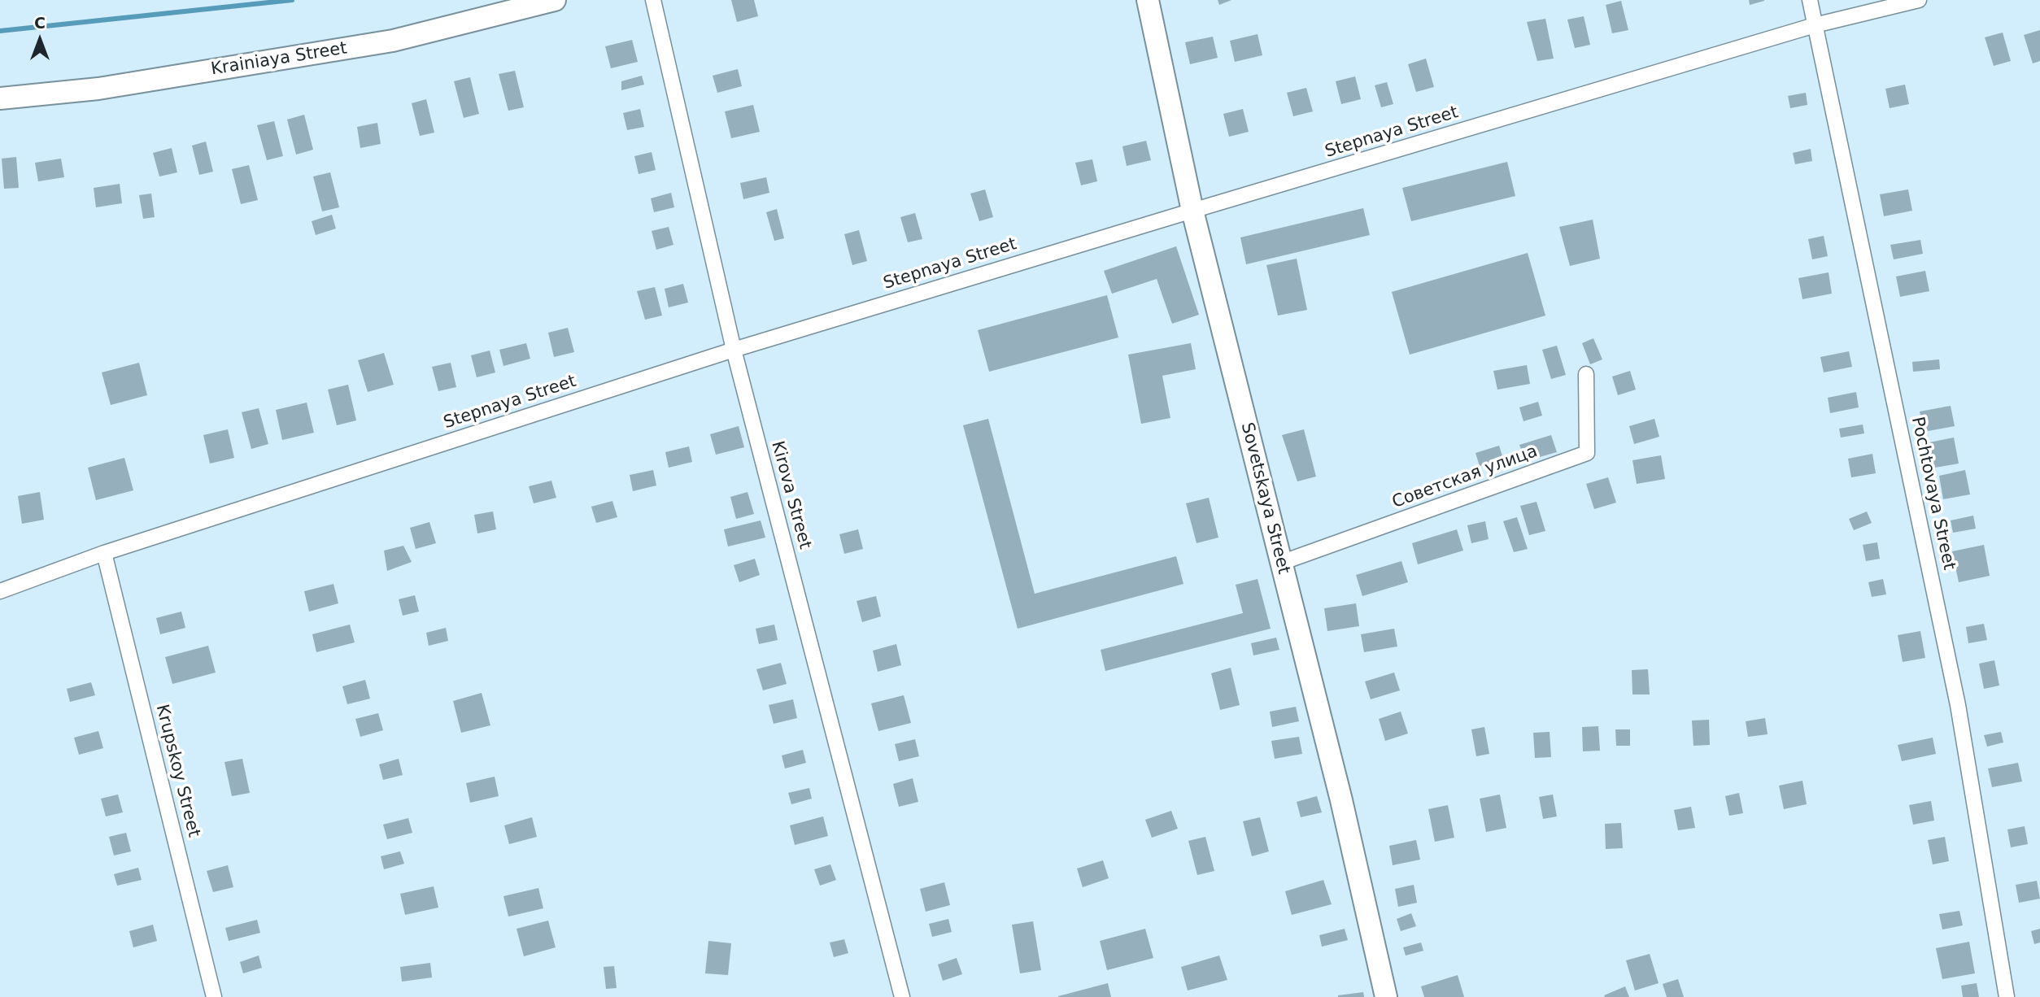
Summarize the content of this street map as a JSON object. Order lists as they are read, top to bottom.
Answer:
{
  "streets": {
    "street": [
      "Krainiaya Street",
      "Stepnaya Street",
      "Советская улица",
      "Pochtovaya Street",
      "Kirova Street",
      "Sovetskaya Street",
      "Krupskoy Street"
    ]
  },
  "crossings": [
    ["Stepnaya Street", "Pochtovaya Street"],
    ["Stepnaya Street", "Kirova Street"],
    ["Stepnaya Street", "Sovetskaya Street"],
    ["Stepnaya Street", "Krupskoy Street"],
    ["Советская улица", "Sovetskaya Street"]
  ],
  "north": "top"
}
